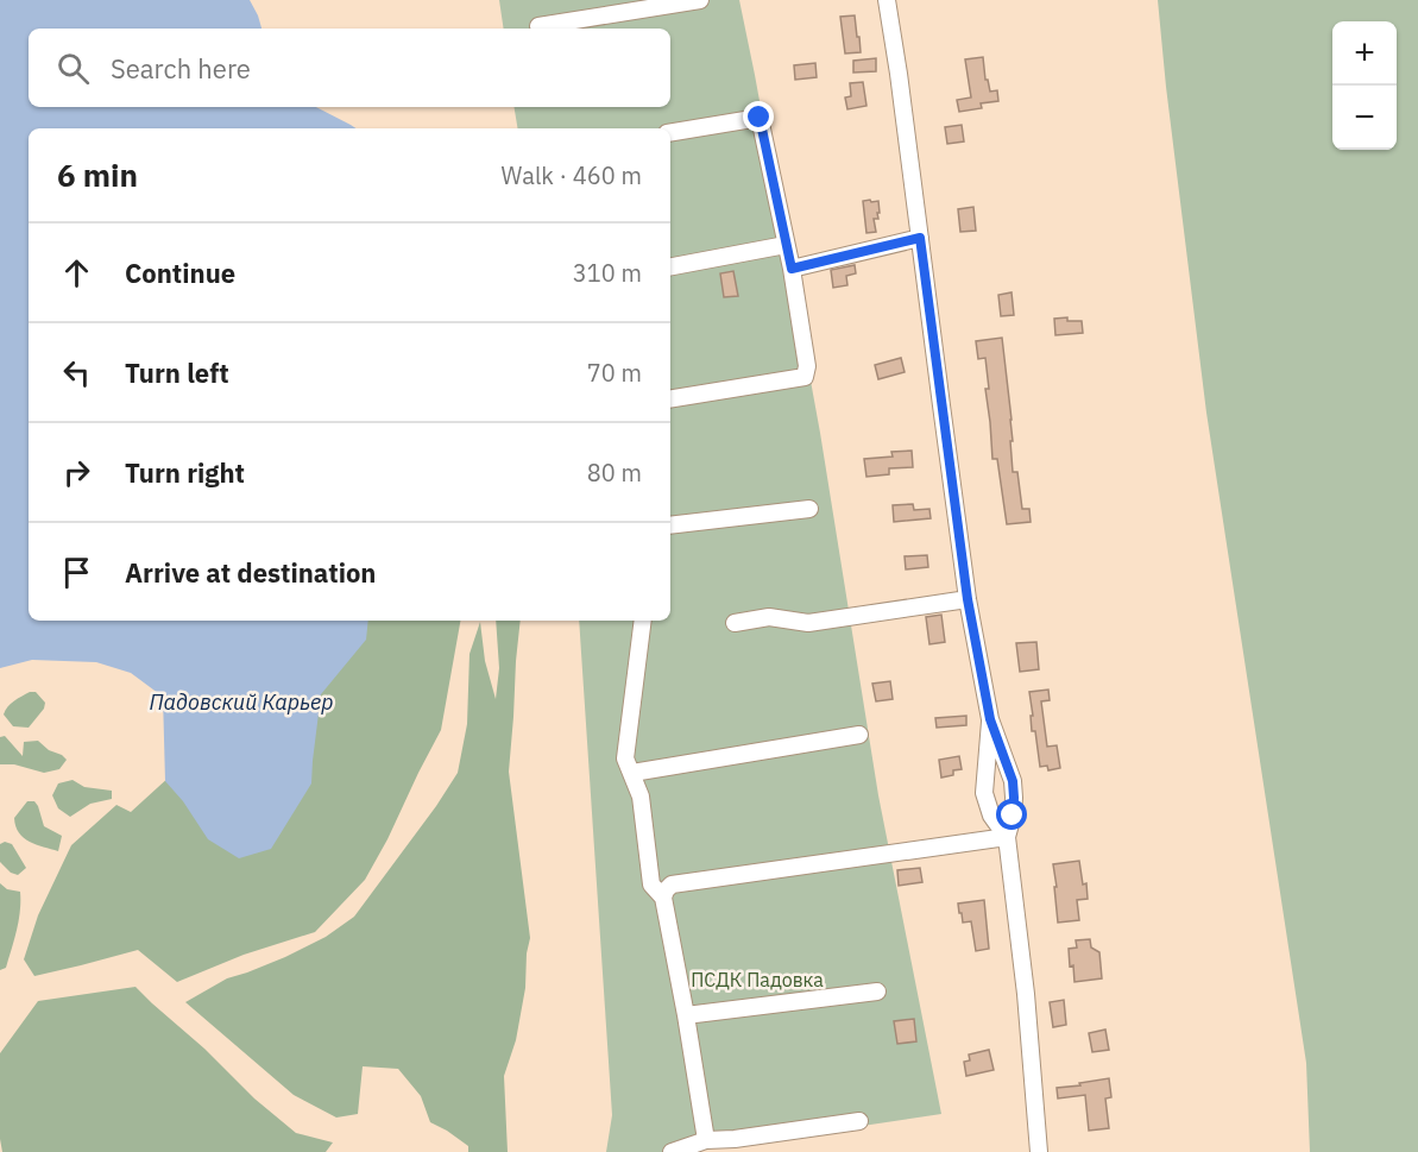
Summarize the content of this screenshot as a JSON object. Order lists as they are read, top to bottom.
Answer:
{
  "water": ["Падовский Карьер"],
  "parks": ["ПСДК Падовка"],
  "page": {
    "map_buttons": ["+", "−"],
    "search": "Search here",
    "heading": ["6 min", "Walk · 460 m"],
    "list": [
      ["Continue", "310 m"],
      ["Turn left", "70 m"],
      ["Turn right", "80 m"],
      "Arrive at destination"
    ]
  }
}
